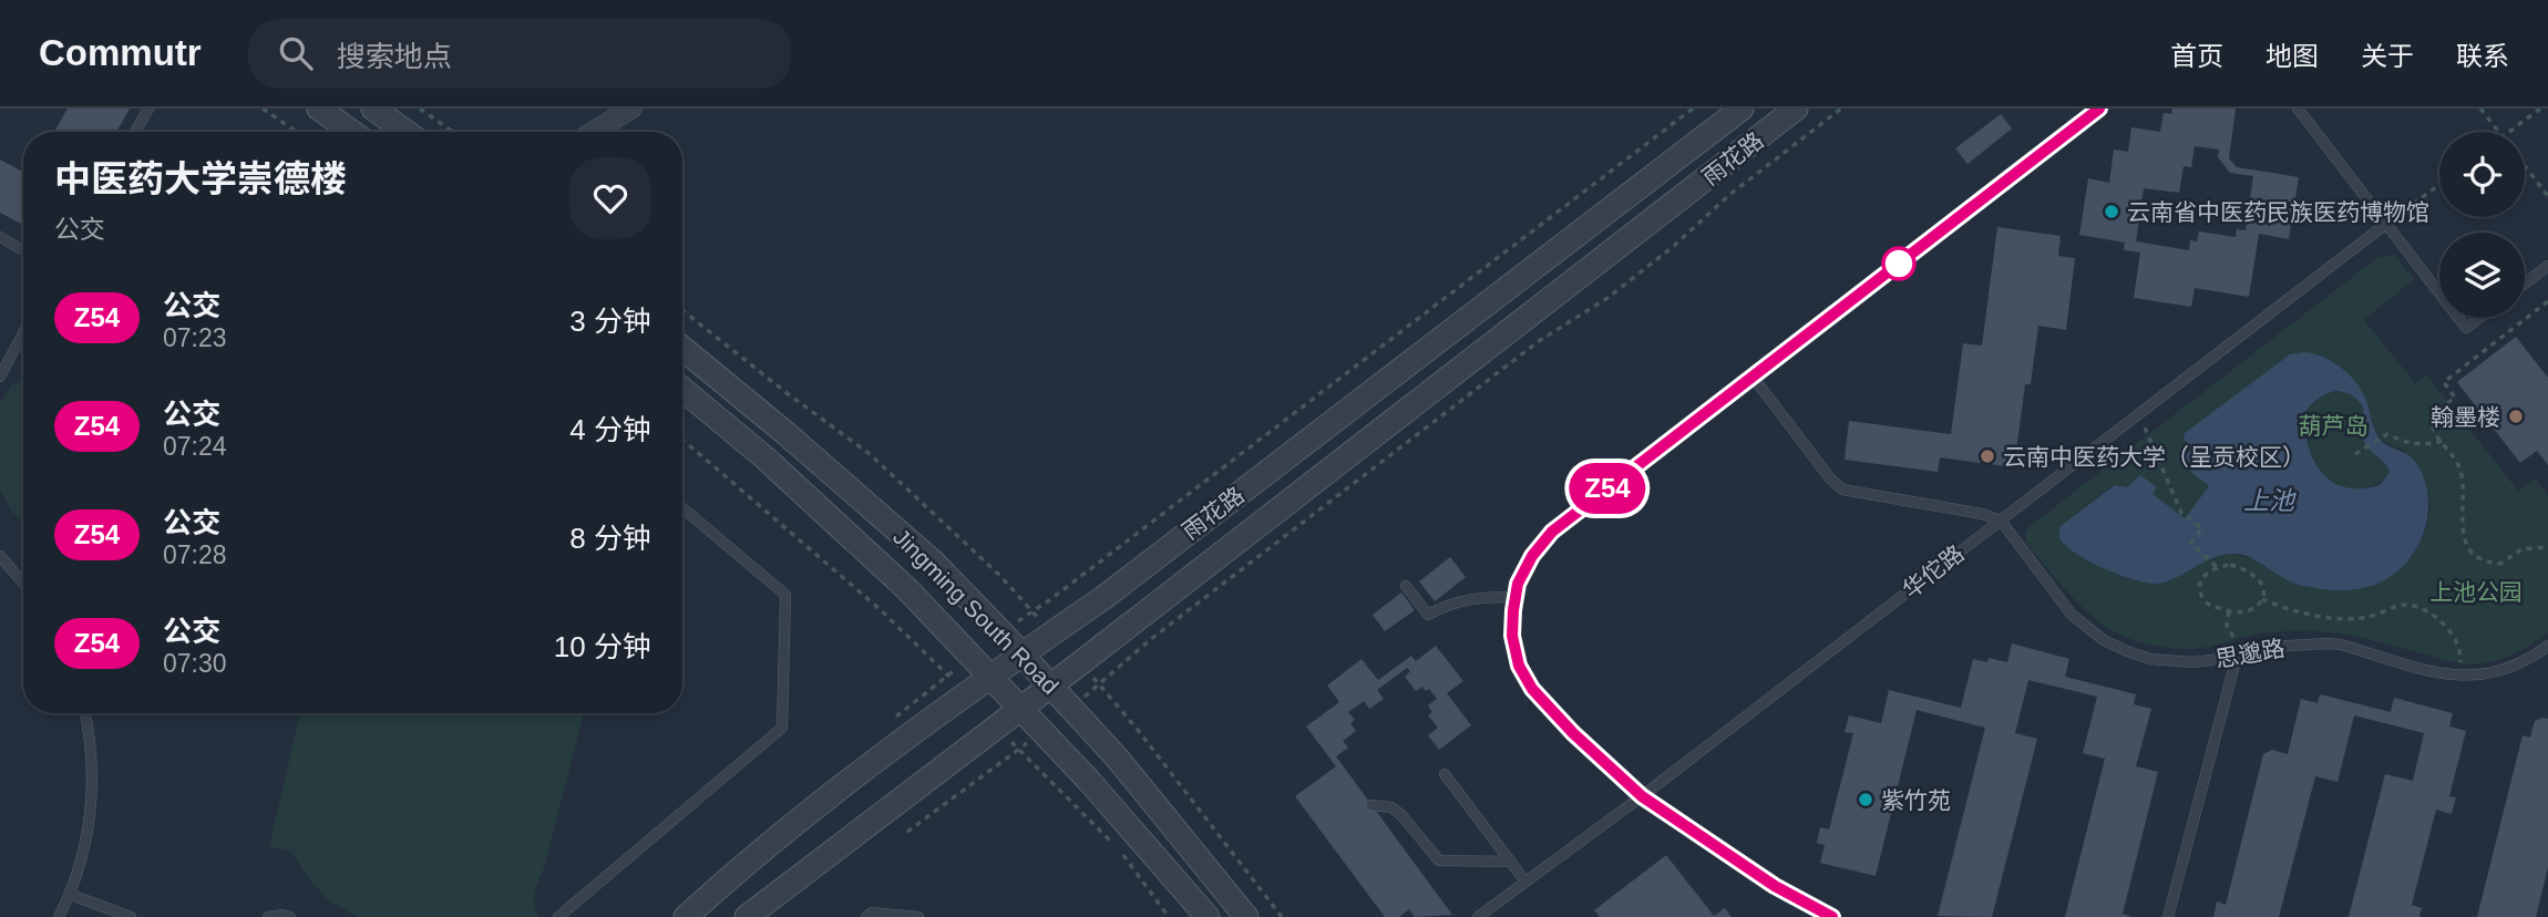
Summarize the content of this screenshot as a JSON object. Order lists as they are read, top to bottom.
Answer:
{
  "streets": {
    "street": ["雨花路", "Jingming South Road"],
    "lane": ["华佗路", "思邈路"]
  },
  "crossings": [
    ["雨花路", "Jingming South Road"],
    ["华佗路", "思邈路"]
  ],
  "water": ["上池"],
  "parks": ["葫芦岛", "上池公园"],
  "places": [
    "云南省中医药民族医药博物馆",
    "翰墨楼",
    "云南中医药大学（呈贡校区）",
    "紫竹苑"
  ],
  "lines": ["bus line Z54"],
  "page": {
    "header": "Commutr",
    "search": "搜索地点",
    "nav": [
      "首页",
      "地图",
      "关于",
      "联系"
    ],
    "on_map": "Z54",
    "heading": ["中医药大学崇德楼", "公交"],
    "list": [
      {
        "mark": "Z54",
        "name": "公交",
        "note": "07:23",
        "value": "3 分钟"
      },
      {
        "mark": "Z54",
        "name": "公交",
        "note": "07:24",
        "value": "4 分钟"
      },
      {
        "mark": "Z54",
        "name": "公交",
        "note": "07:28",
        "value": "8 分钟"
      },
      {
        "mark": "Z54",
        "name": "公交",
        "note": "07:30",
        "value": "10 分钟"
      }
    ]
  }
}
